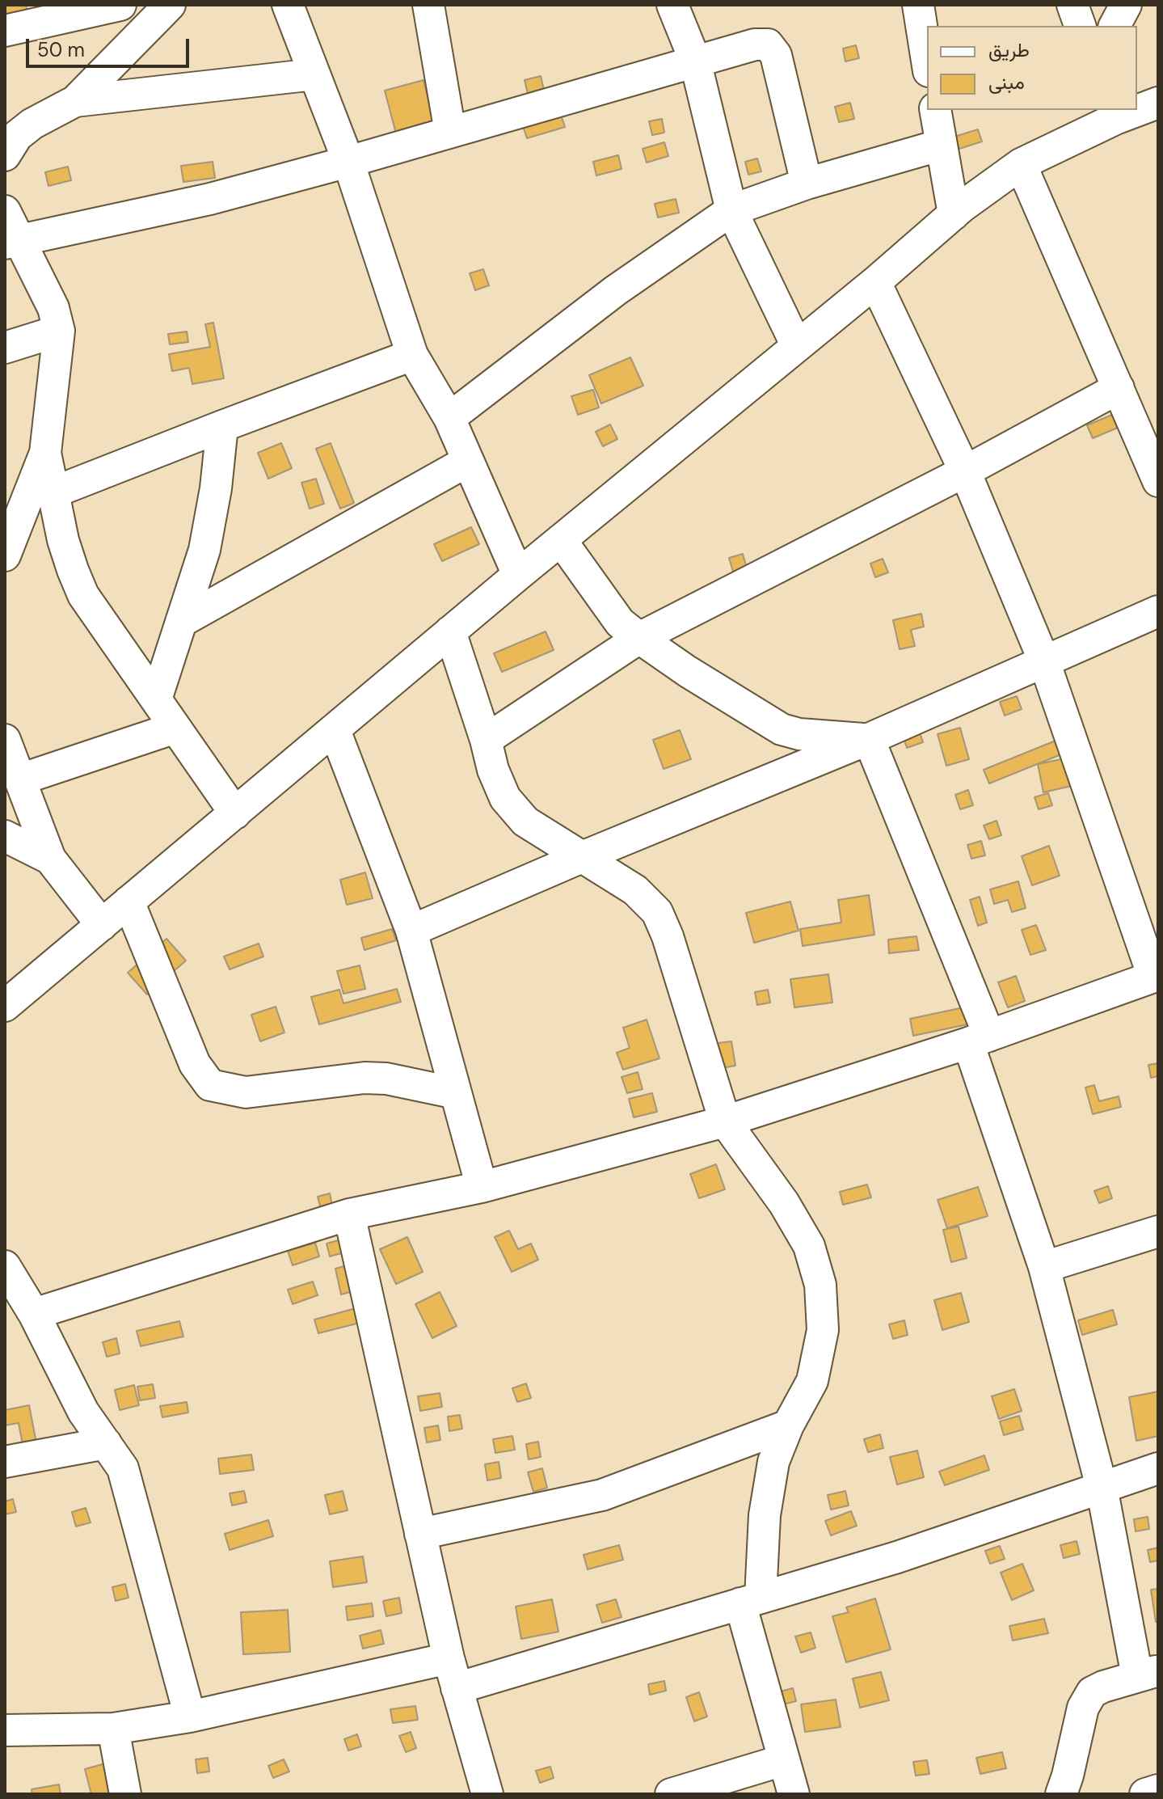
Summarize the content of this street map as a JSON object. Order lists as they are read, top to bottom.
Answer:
{
  "legend": ["طريق", "مبنى"],
  "scale_bar": "50 m"
}
